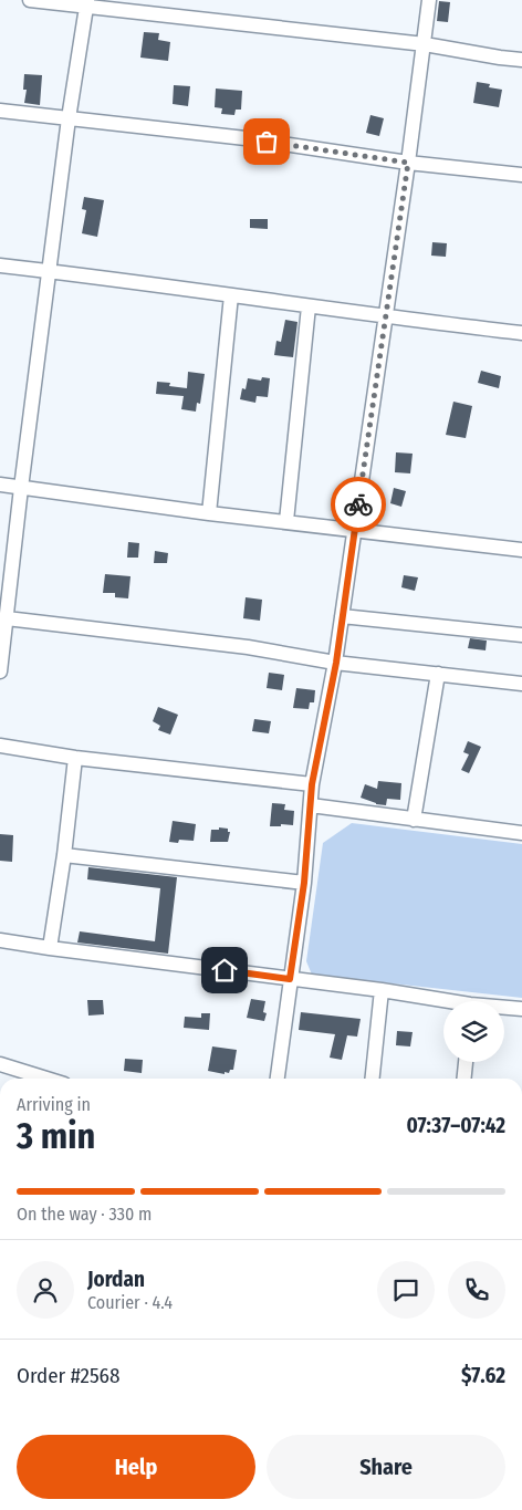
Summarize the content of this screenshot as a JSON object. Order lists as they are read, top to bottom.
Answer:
{
  "page": {
    "heading": ["3 min", "Arriving in", "07:37–07:42"],
    "panel": [
      "Jordan",
      "Courier · 4.4",
      "Order #2568",
      "$7.62"
    ],
    "bar": "On the way · 330 m",
    "buttons": ["Help", "Share"]
  }
}
